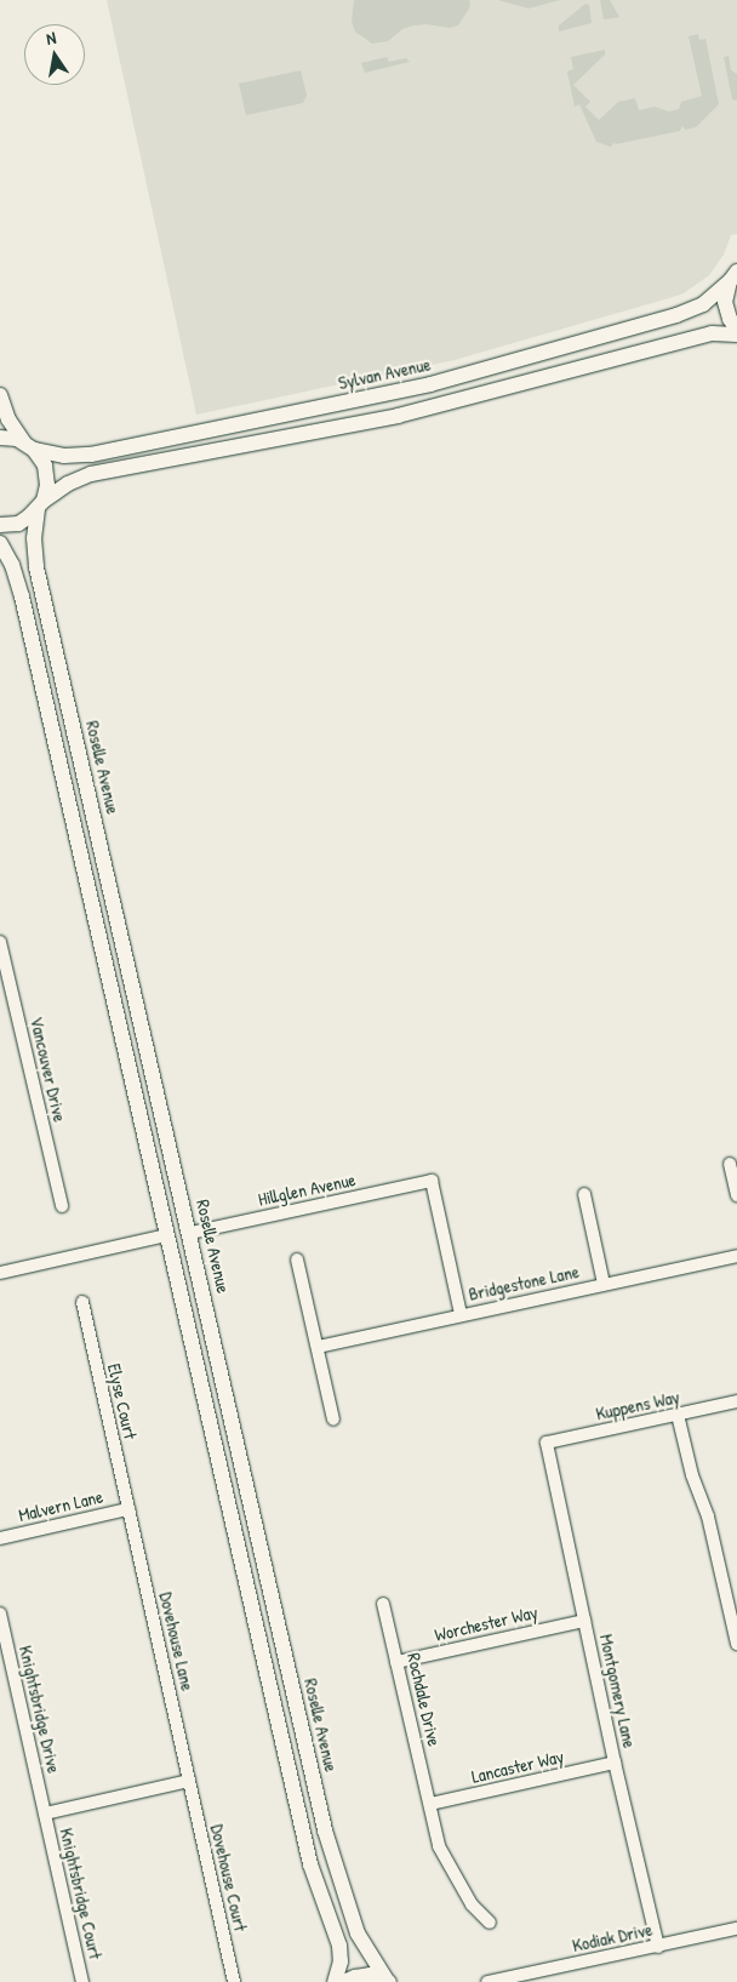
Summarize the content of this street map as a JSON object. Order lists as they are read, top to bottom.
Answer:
{
  "streets": {
    "main road": ["Sylvan Avenue", "Roselle Avenue"],
    "street": [
      "Vancouver Drive",
      "Hillglen Avenue",
      "Bridgestone Lane",
      "Elyse Court",
      "Kuppens Way",
      "Malvern Lane",
      "Worchester Way",
      "Dovehouse Lane",
      "Montgomery Lane",
      "Rochdale Drive",
      "Knightsbridge Drive",
      "Lancaster Way",
      "Dovehouse Court",
      "Knightsbridge Court",
      "Kodiak Drive"
    ]
  },
  "crossings": [
    ["Sylvan Avenue", "Roselle Avenue"],
    ["Roselle Avenue", "Hillglen Avenue"],
    ["Hillglen Avenue", "Bridgestone Lane"],
    ["Elyse Court", "Malvern Lane"],
    ["Elyse Court", "Dovehouse Lane"],
    ["Kuppens Way", "Montgomery Lane"],
    ["Malvern Lane", "Dovehouse Lane"],
    ["Worchester Way", "Montgomery Lane"],
    ["Worchester Way", "Rochdale Drive"],
    ["Dovehouse Lane", "Dovehouse Court"],
    ["Montgomery Lane", "Lancaster Way"],
    ["Montgomery Lane", "Kodiak Drive"],
    ["Rochdale Drive", "Lancaster Way"],
    ["Knightsbridge Drive", "Knightsbridge Court"]
  ],
  "north": "top"
}
